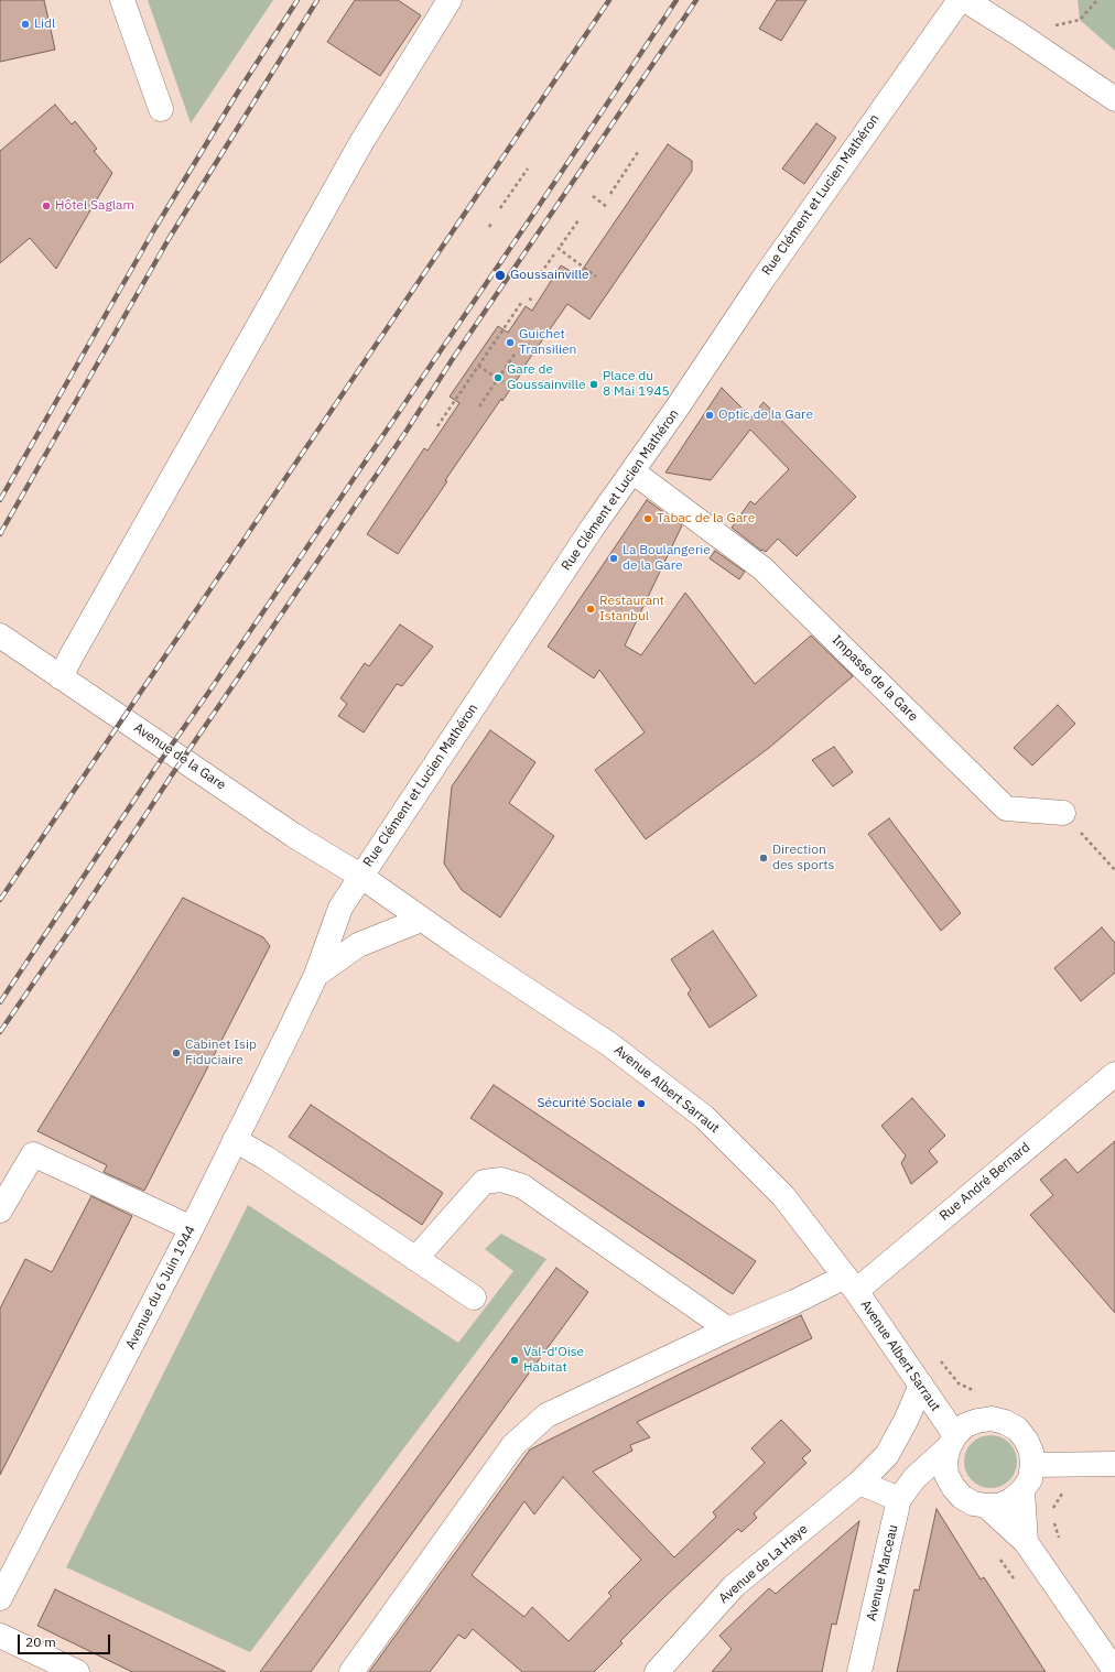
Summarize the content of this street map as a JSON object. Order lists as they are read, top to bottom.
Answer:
{
  "streets": {
    "street": [
      "Rue Clément et Lucien Mathéron",
      "Impasse de la Gare",
      "Avenue de la Gare",
      "Avenue Albert Sarraut",
      "Rue André Bernard",
      "Avenue du 6 Juin 1944",
      "Avenue de La Haye",
      "Avenue Marceau"
    ]
  },
  "crossings": [
    ["Rue Clément et Lucien Mathéron", "Impasse de la Gare"],
    ["Rue Clément et Lucien Mathéron", "Avenue de la Gare"],
    ["Rue Clément et Lucien Mathéron", "Avenue Albert Sarraut"],
    ["Rue Clément et Lucien Mathéron", "Avenue du 6 Juin 1944"],
    ["Avenue de la Gare", "Avenue Albert Sarraut"],
    ["Avenue de la Gare", "Avenue du 6 Juin 1944"],
    ["Avenue Albert Sarraut", "Rue André Bernard"],
    ["Avenue Albert Sarraut", "Avenue du 6 Juin 1944"],
    ["Avenue Albert Sarraut", "Avenue de La Haye"],
    ["Avenue Albert Sarraut", "Avenue Marceau"]
  ],
  "places": [
    "Lidl",
    "Hôtel Saglam",
    "Goussainville",
    "Guichet Transilien",
    "Gare de Goussainville",
    "Place du 8 Mai 1945",
    "Optic de la Gare",
    "Tabac de la Gare",
    "La Boulangerie de la Gare",
    "Restaurant Istanbul",
    "Direction des sports",
    "Cabinet Isip Fiduciaire",
    "Sécurité Sociale",
    "Val-d'Oise Habitat"
  ],
  "scale_bar": "20 m"
}
